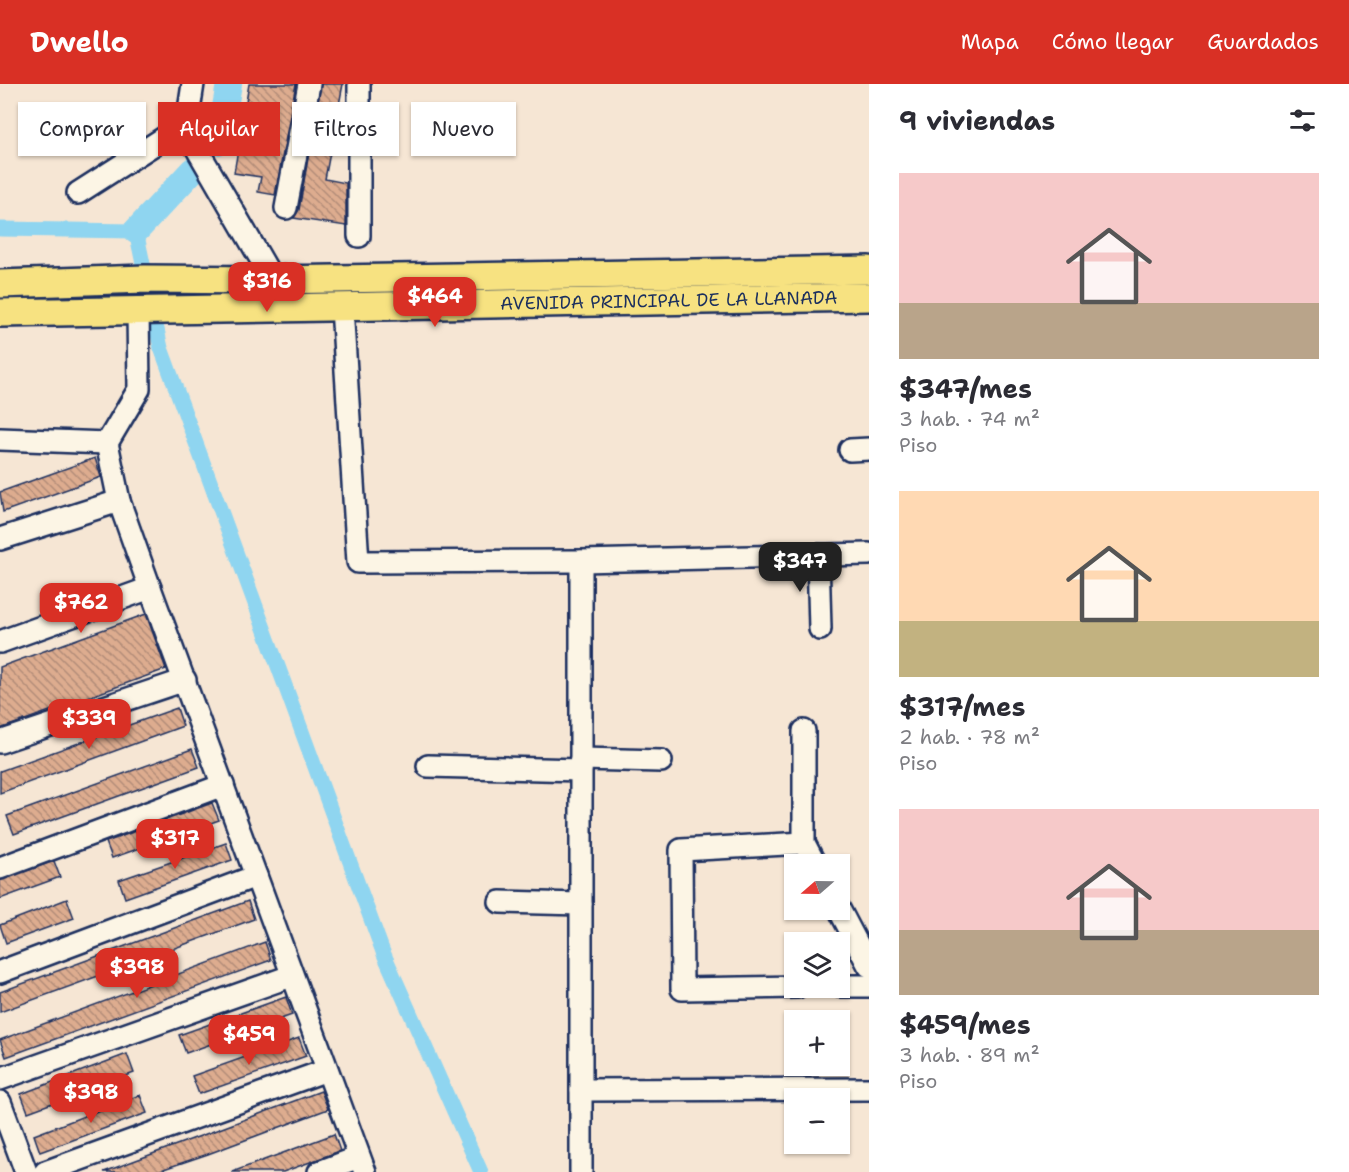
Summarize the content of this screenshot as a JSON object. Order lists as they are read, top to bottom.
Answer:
{
  "streets": {
    "main road": ["AVENIDA PRINCIPAL DE LA LLANADA"]
  },
  "north": "left",
  "page": {
    "header": "Dwello",
    "nav": ["Mapa", "Cómo llegar", "Guardados"],
    "heading": "9 viviendas",
    "chip": [
      "Comprar",
      "Alquilar",
      "Filtros",
      "Nuevo"
    ],
    "list": [
      {
        "name": "$347/mes",
        "note": "3 hab. · 74 m² · Piso"
      },
      {
        "name": "$317/mes",
        "note": "2 hab. · 78 m² · Piso"
      },
      {
        "name": "$459/mes",
        "note": "3 hab. · 89 m² · Piso"
      }
    ],
    "price": [
      "$316",
      "$464",
      "$347",
      "$762",
      "$339",
      "$317",
      "$398",
      "$459",
      "$398"
    ],
    "map_buttons": ["+", "−"]
  }
}
